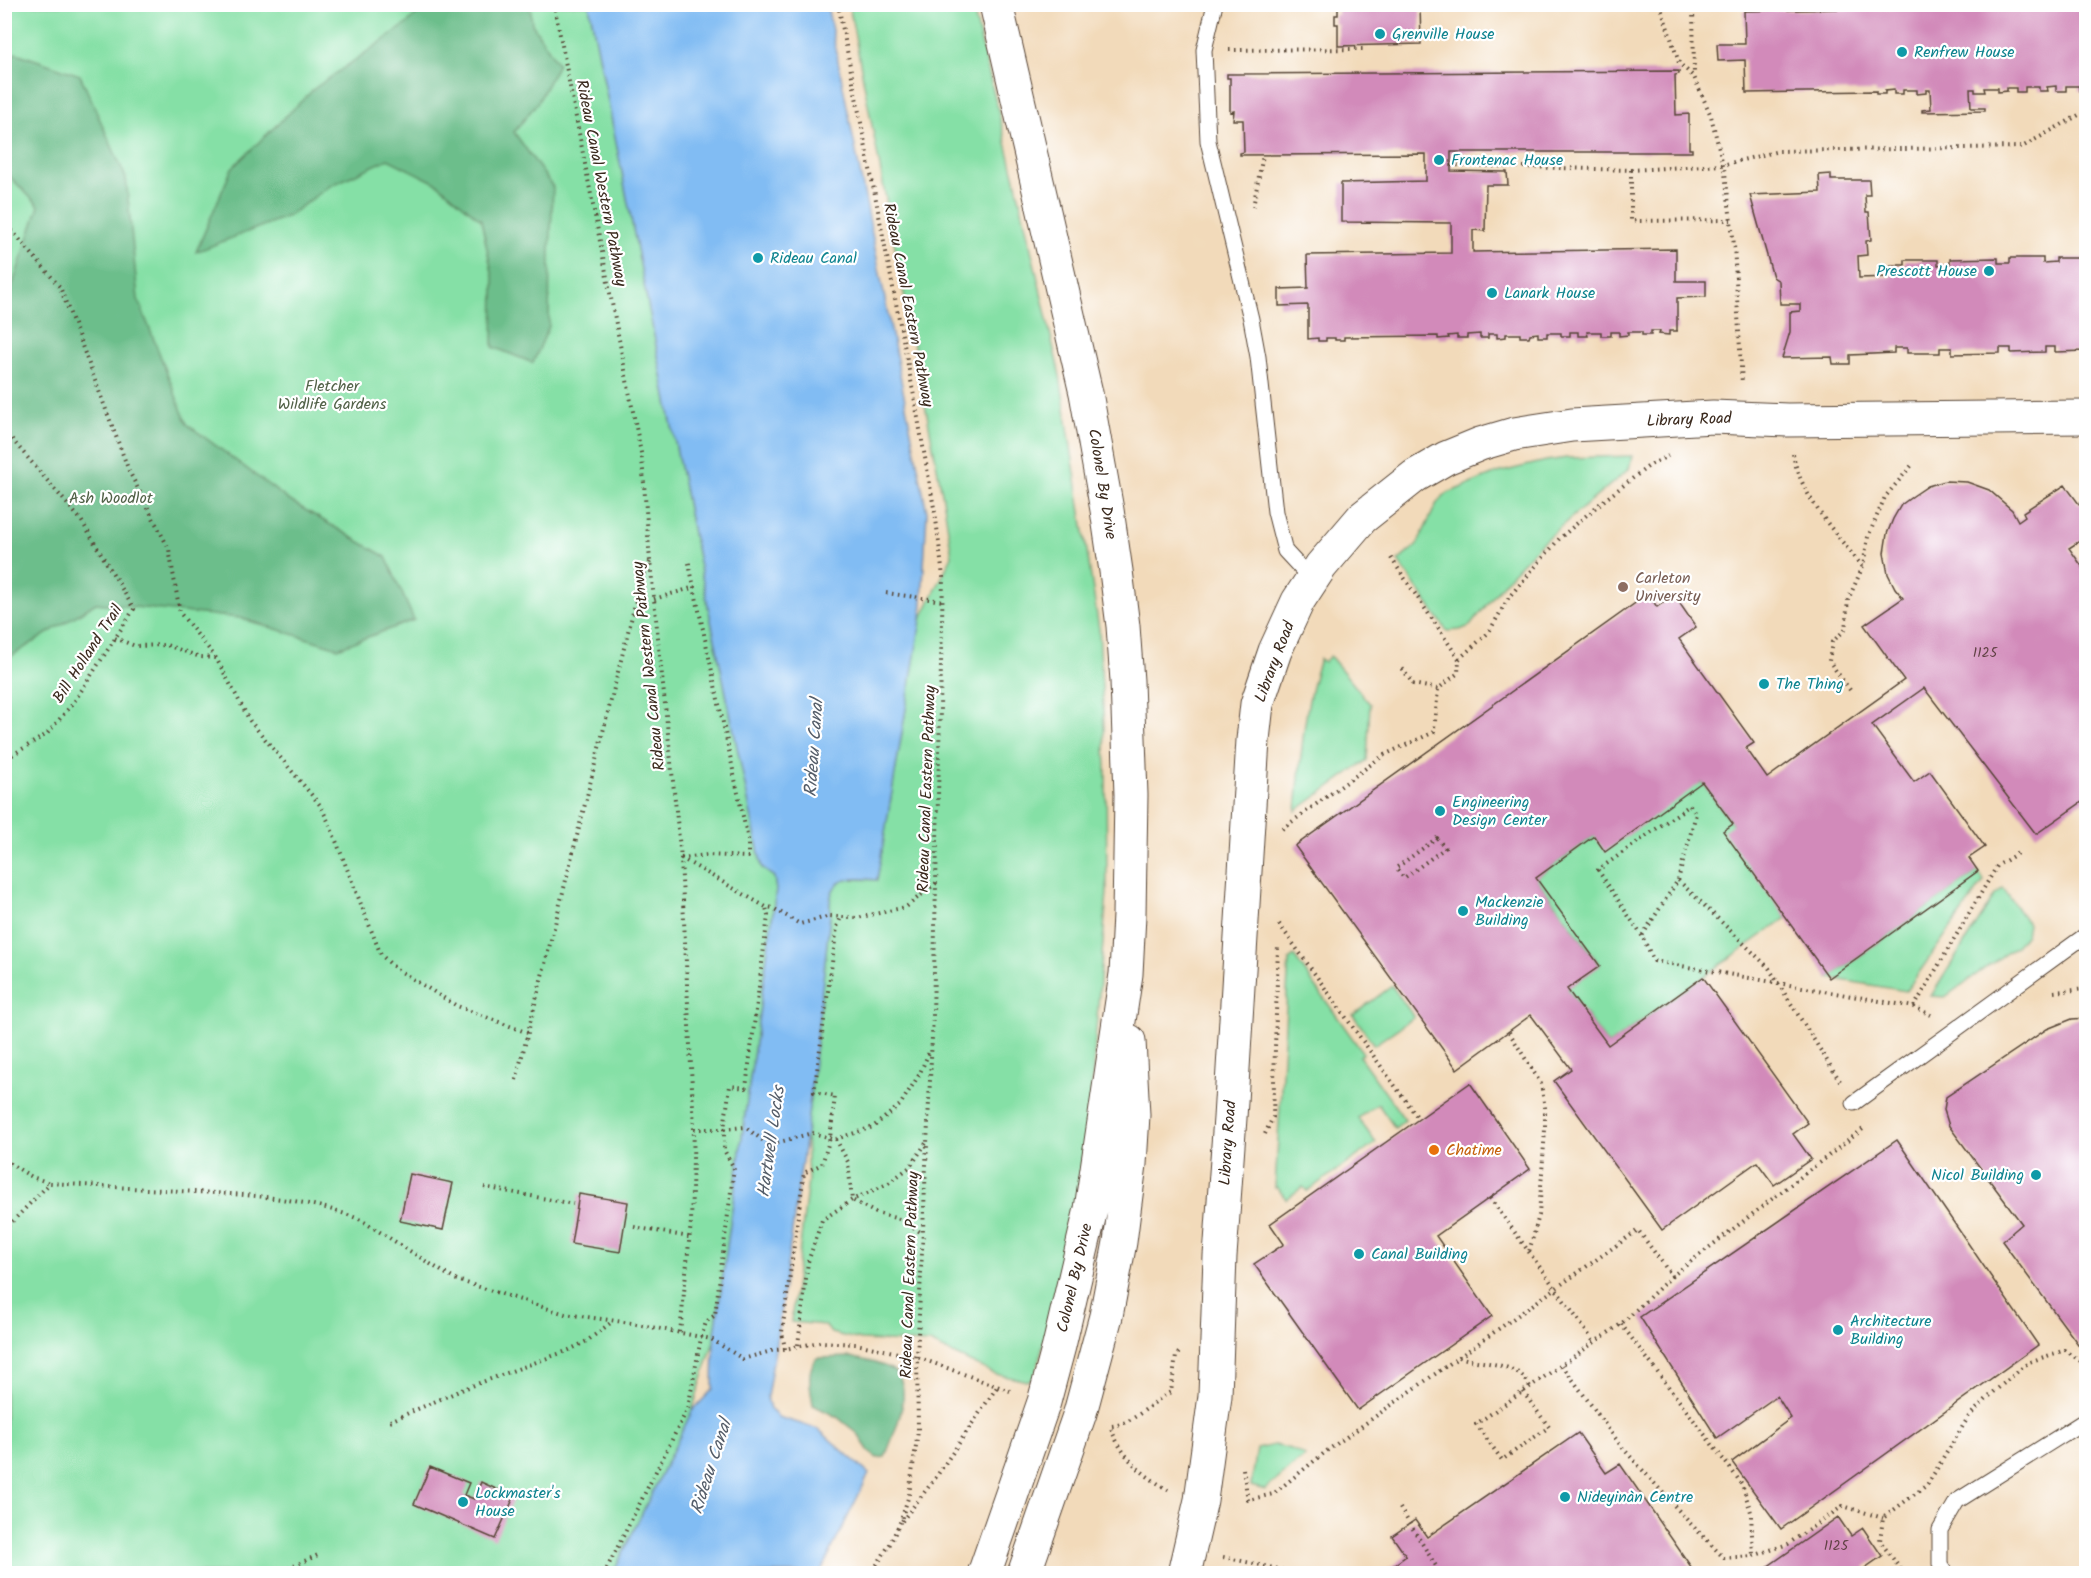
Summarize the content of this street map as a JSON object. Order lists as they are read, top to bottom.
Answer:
{
  "streets": {
    "main road": ["Library Road", "Colonel By Drive"],
    "path": ["Rideau Canal Western Pathway", "Rideau Canal Eastern Pathway", "Bill Holland Trail"]
  },
  "water": ["Rideau Canal", "Hartwell Locks"],
  "parks": ["Fletcher Wildlife Gardens", "Ash Woodlot"],
  "places": [
    "Grenville House",
    "Renfrew House",
    "Frontenac House",
    "Rideau Canal",
    "Prescott House",
    "Lanark House",
    "Carleton University",
    "The Thing",
    "Engineering Design Center",
    "Mackenzie Building",
    "Chatime",
    "Nicol Building",
    "Canal Building",
    "Architecture Building",
    "Nideyinàn Centre",
    "Lockmaster's House"
  ],
  "house_numbers": ["1125", "1125"]
}
